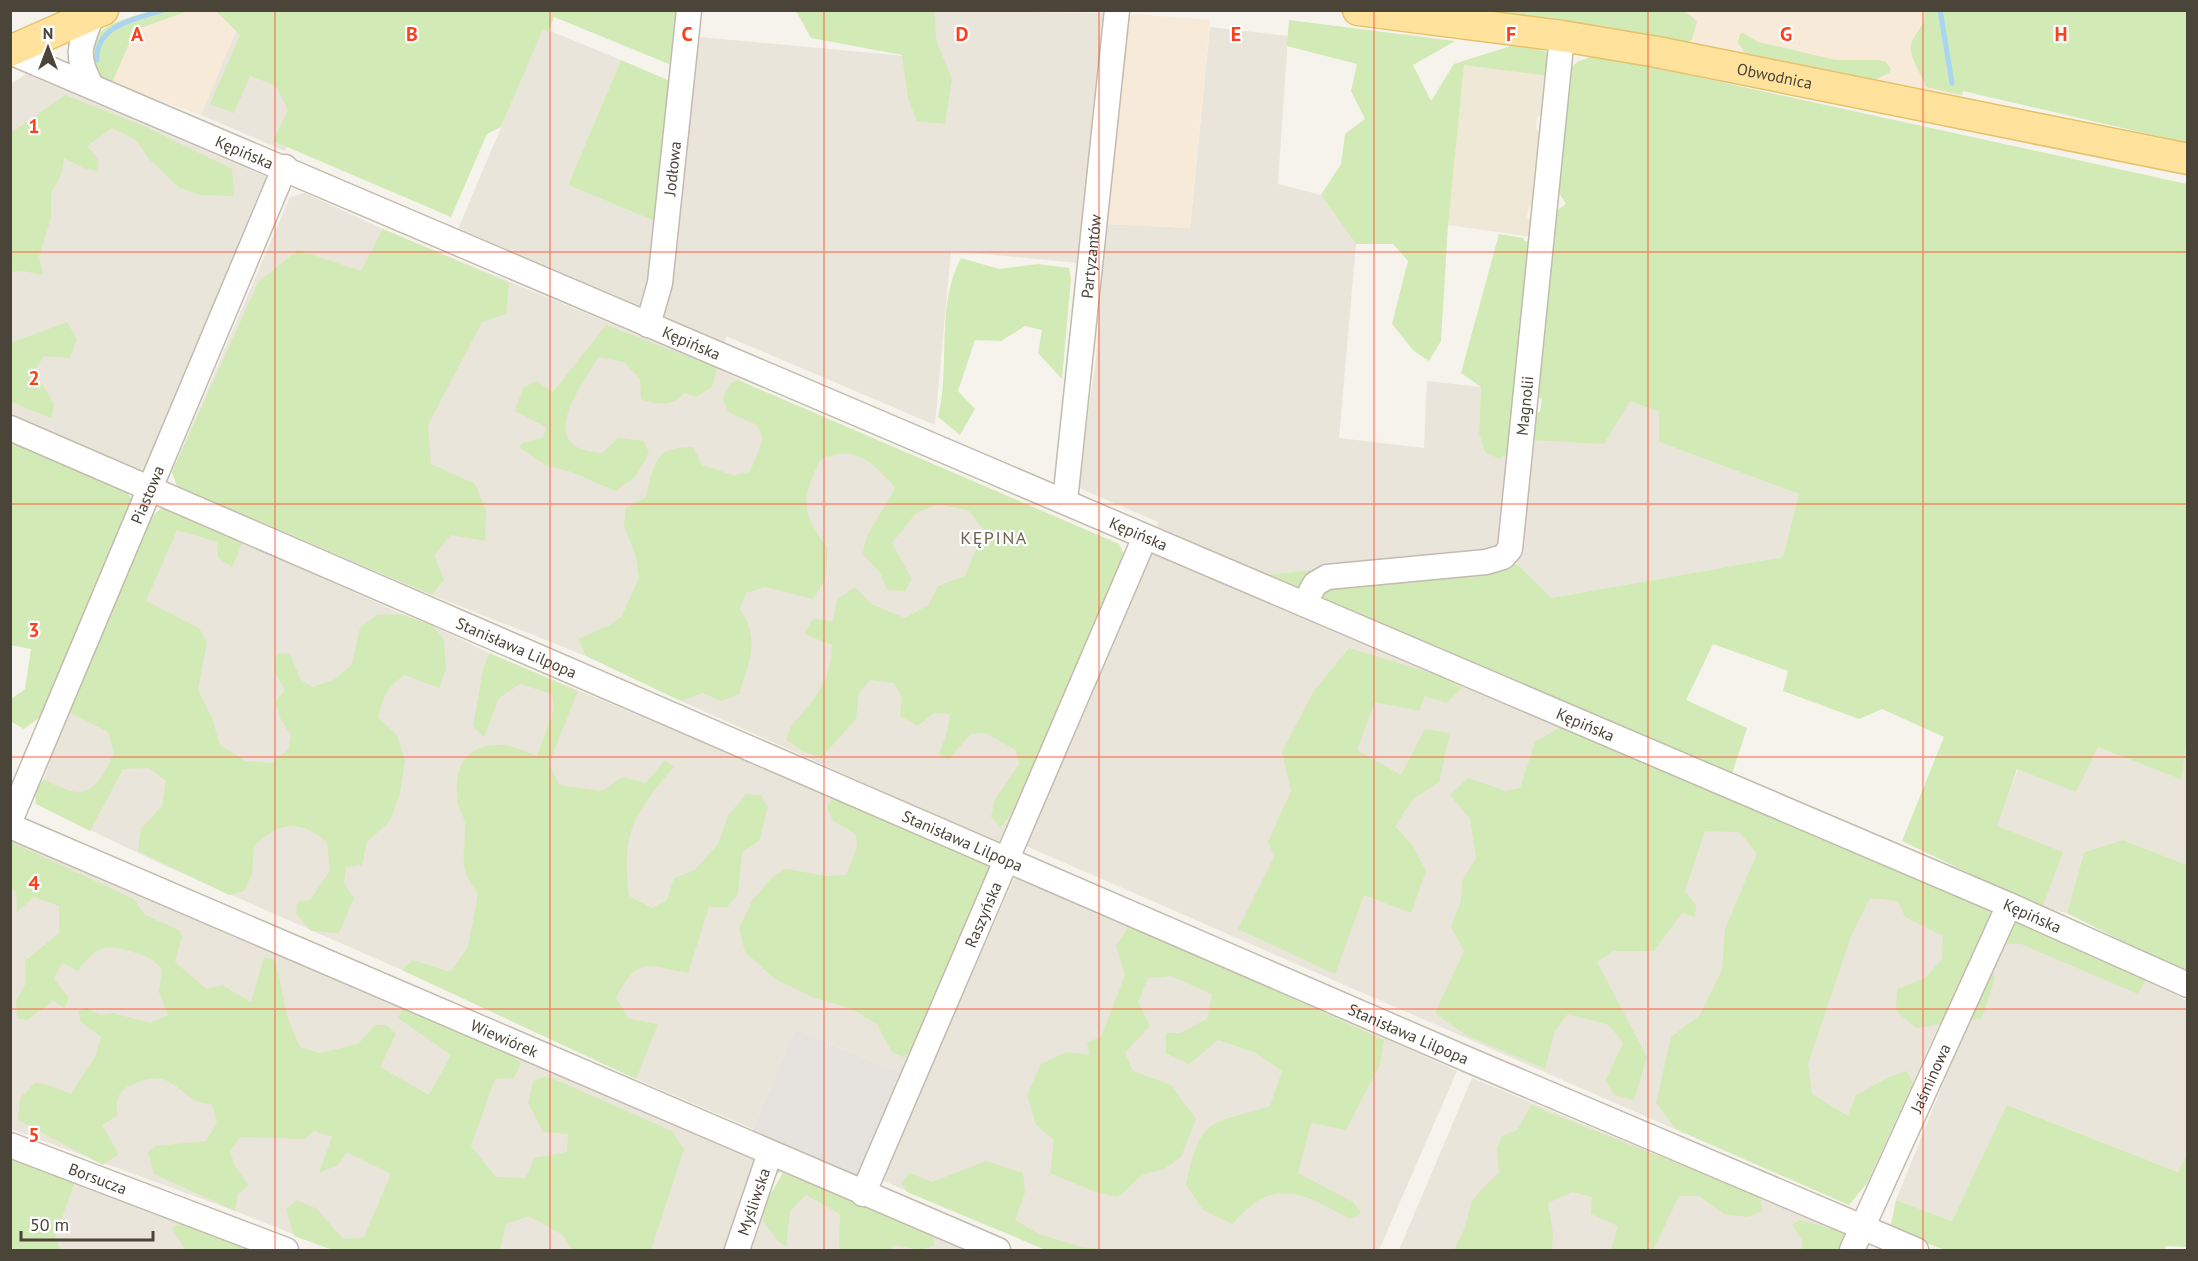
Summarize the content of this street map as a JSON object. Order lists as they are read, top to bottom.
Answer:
{
  "streets": {
    "main road": ["Obwodnica"],
    "street": [
      "Kępińska",
      "Jodłowa",
      "Partyzantów",
      "Magnolii",
      "Piastowa",
      "Stanisława Lilpopa",
      "Raszyńska",
      "Wiewiórek",
      "Jaśminowa",
      "Borsucza",
      "Myśliwska"
    ]
  },
  "crossings": [
    ["Obwodnica", "Magnolii"],
    ["Kępińska", "Jodłowa"],
    ["Kępińska", "Partyzantów"],
    ["Kępińska", "Magnolii"],
    ["Kępińska", "Piastowa"],
    ["Kępińska", "Raszyńska"],
    ["Kępińska", "Jaśminowa"],
    ["Piastowa", "Stanisława Lilpopa"],
    ["Stanisława Lilpopa", "Raszyńska"],
    ["Stanisława Lilpopa", "Jaśminowa"],
    ["Raszyńska", "Wiewiórek"],
    ["Wiewiórek", "Myśliwska"]
  ],
  "districts": ["KĘPINA"],
  "scale_bar": "50 m",
  "north": "top",
  "grid": {
    "columns": [
      "A",
      "B",
      "C",
      "D",
      "E",
      "F",
      "G",
      "H"
    ],
    "rows": [
      "1",
      "2",
      "3",
      "4",
      "5"
    ]
  }
}
